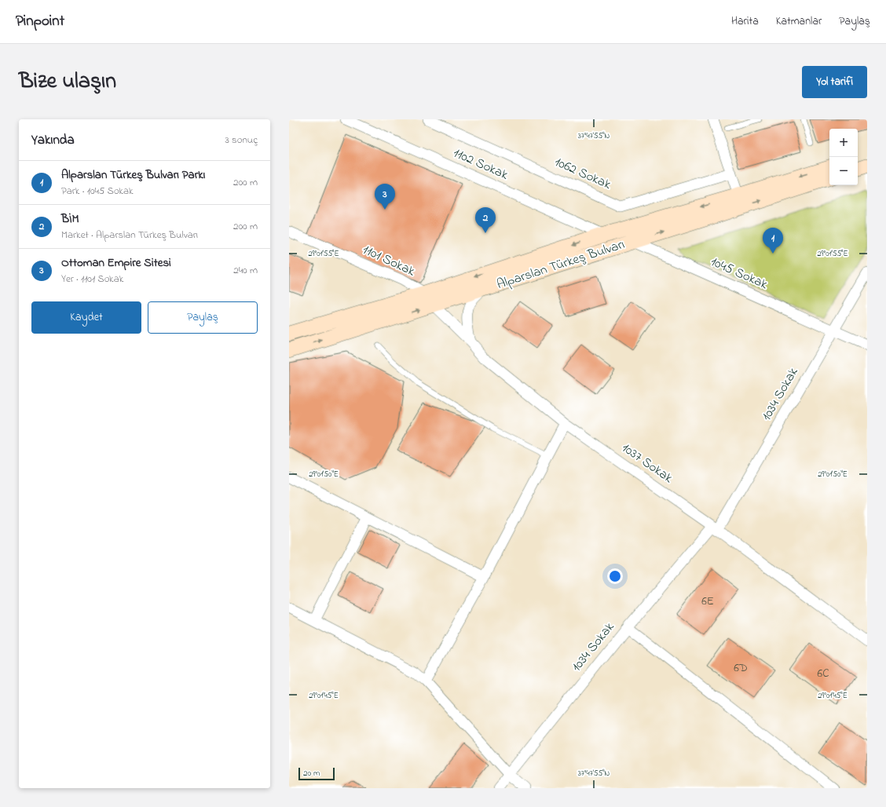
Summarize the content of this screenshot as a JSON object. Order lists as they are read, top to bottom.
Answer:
{
  "streets": {
    "main road": ["Alparslan Türkeş Bulvarı"],
    "street": [
      "1102 Sokak",
      "1062 Sokak",
      "1101 Sokak",
      "1045 Sokak",
      "1034 Sokak",
      "1037 Sokak"
    ]
  },
  "crossings": [
    ["1102 Sokak", "Alparslan Türkeş Bulvarı"],
    ["1101 Sokak", "Alparslan Türkeş Bulvarı"],
    ["1101 Sokak", "1037 Sokak"],
    ["Alparslan Türkeş Bulvarı", "1045 Sokak"],
    ["Alparslan Türkeş Bulvarı", "1037 Sokak"],
    ["1045 Sokak", "1034 Sokak"],
    ["1034 Sokak", "1037 Sokak"]
  ],
  "house_numbers": ["6E", "6D", "6C"],
  "scale_bar": "20 m",
  "page": {
    "header": "Pinpoint",
    "nav": ["Harita", "Katmanlar", "Paylaş"],
    "title": "Bize ulaşın",
    "buttons": [
      "Yol tarifi",
      ["Kaydet", "Paylaş"]
    ],
    "heading": ["Yakında", "3 sonuç"],
    "map_buttons": ["+", "−"],
    "list": [
      {
        "mark": "1",
        "name": "Alparslan Türkeş Bulvarı Parkı",
        "note": "Park · 1045 Sokak",
        "value": "200 m"
      },
      {
        "mark": "2",
        "name": "BİM",
        "note": "Market · Alparslan Türkeş Bulvarı",
        "value": "200 m"
      },
      {
        "mark": "3",
        "name": "Ottoman Empire Sitesi",
        "note": "Yer · 1101 Sokak",
        "value": "240 m"
      }
    ],
    "pins": ["3", "2", "1"],
    "scale": "20 m"
  },
  "coordinates": [
    "37°47'55\"N",
    "29°01'55\"E",
    "29°01'50\"E",
    "29°01'45\"E"
  ]
}
